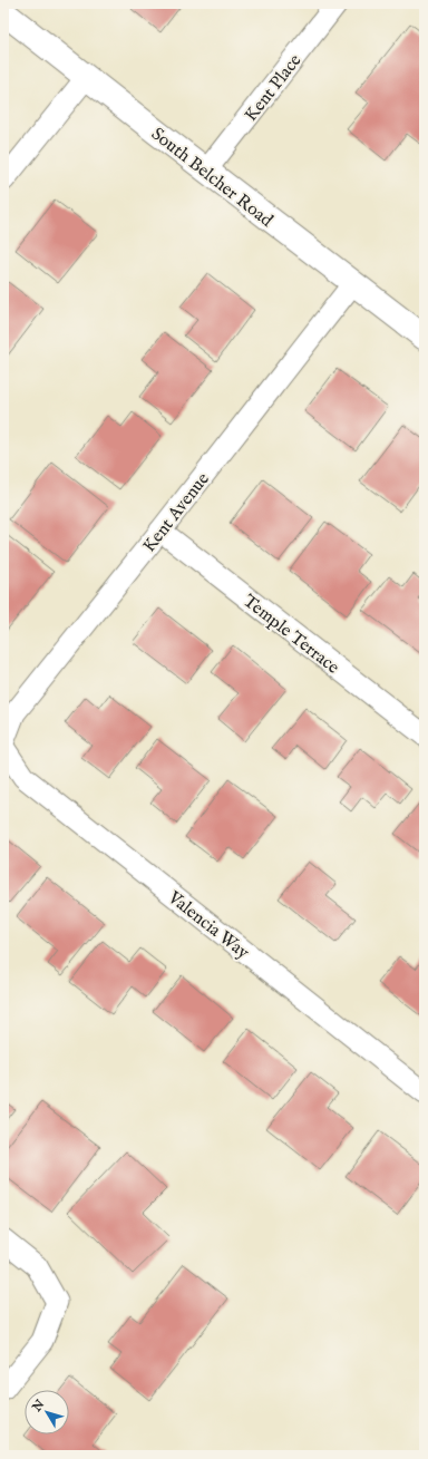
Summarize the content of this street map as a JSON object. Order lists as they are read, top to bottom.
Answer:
{
  "streets": {
    "main road": ["South Belcher Road"],
    "street": [
      "Kent Place",
      "Kent Avenue",
      "Temple Terrace",
      "Valencia Way"
    ]
  },
  "crossings": [
    ["Kent Place", "South Belcher Road"],
    ["South Belcher Road", "Kent Avenue"],
    ["Kent Avenue", "Temple Terrace"]
  ],
  "north": "top left"
}
